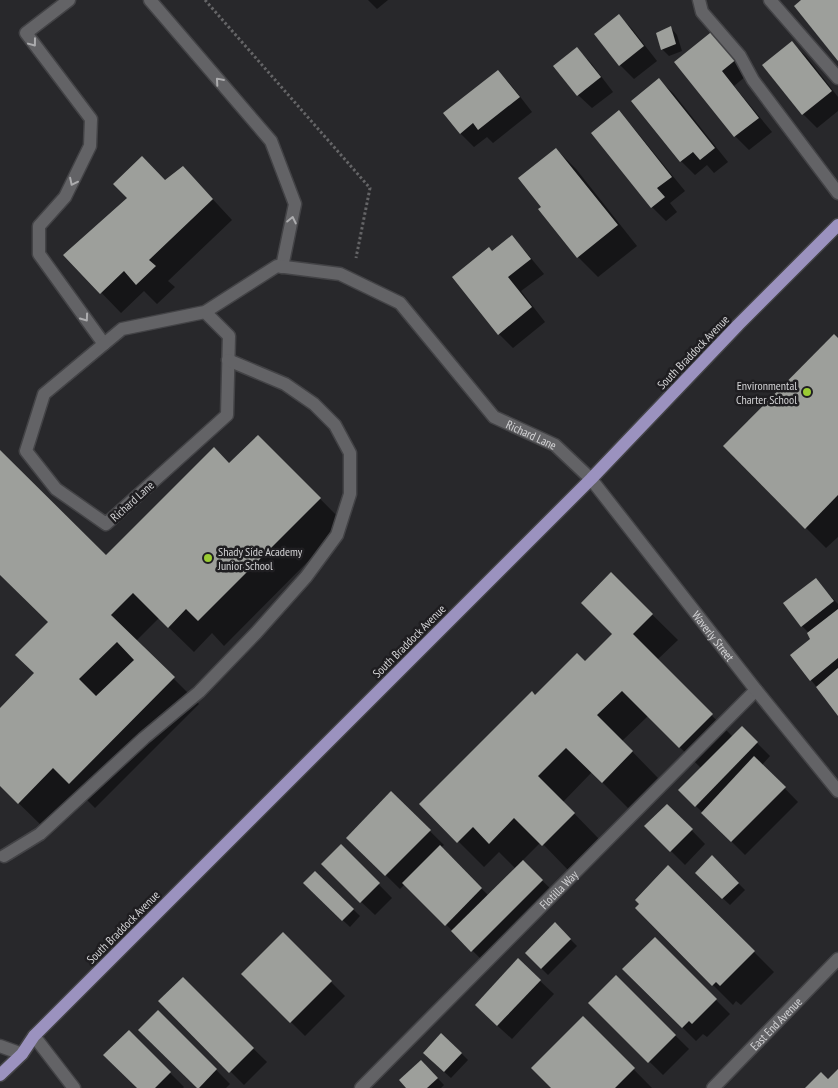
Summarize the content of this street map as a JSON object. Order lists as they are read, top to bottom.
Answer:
{
  "streets": {
    "main road": ["South Braddock Avenue"],
    "street": [
      "Richard Lane",
      "Waverly Street",
      "Flotilla Way",
      "East End Avenue"
    ]
  },
  "crossings": [
    ["South Braddock Avenue", "Richard Lane"],
    ["South Braddock Avenue", "Waverly Street"],
    ["Richard Lane", "Waverly Street"],
    ["Waverly Street", "Flotilla Way"]
  ],
  "places": ["Environmental Charter School", "Shady Side Academy Junior School"]
}
